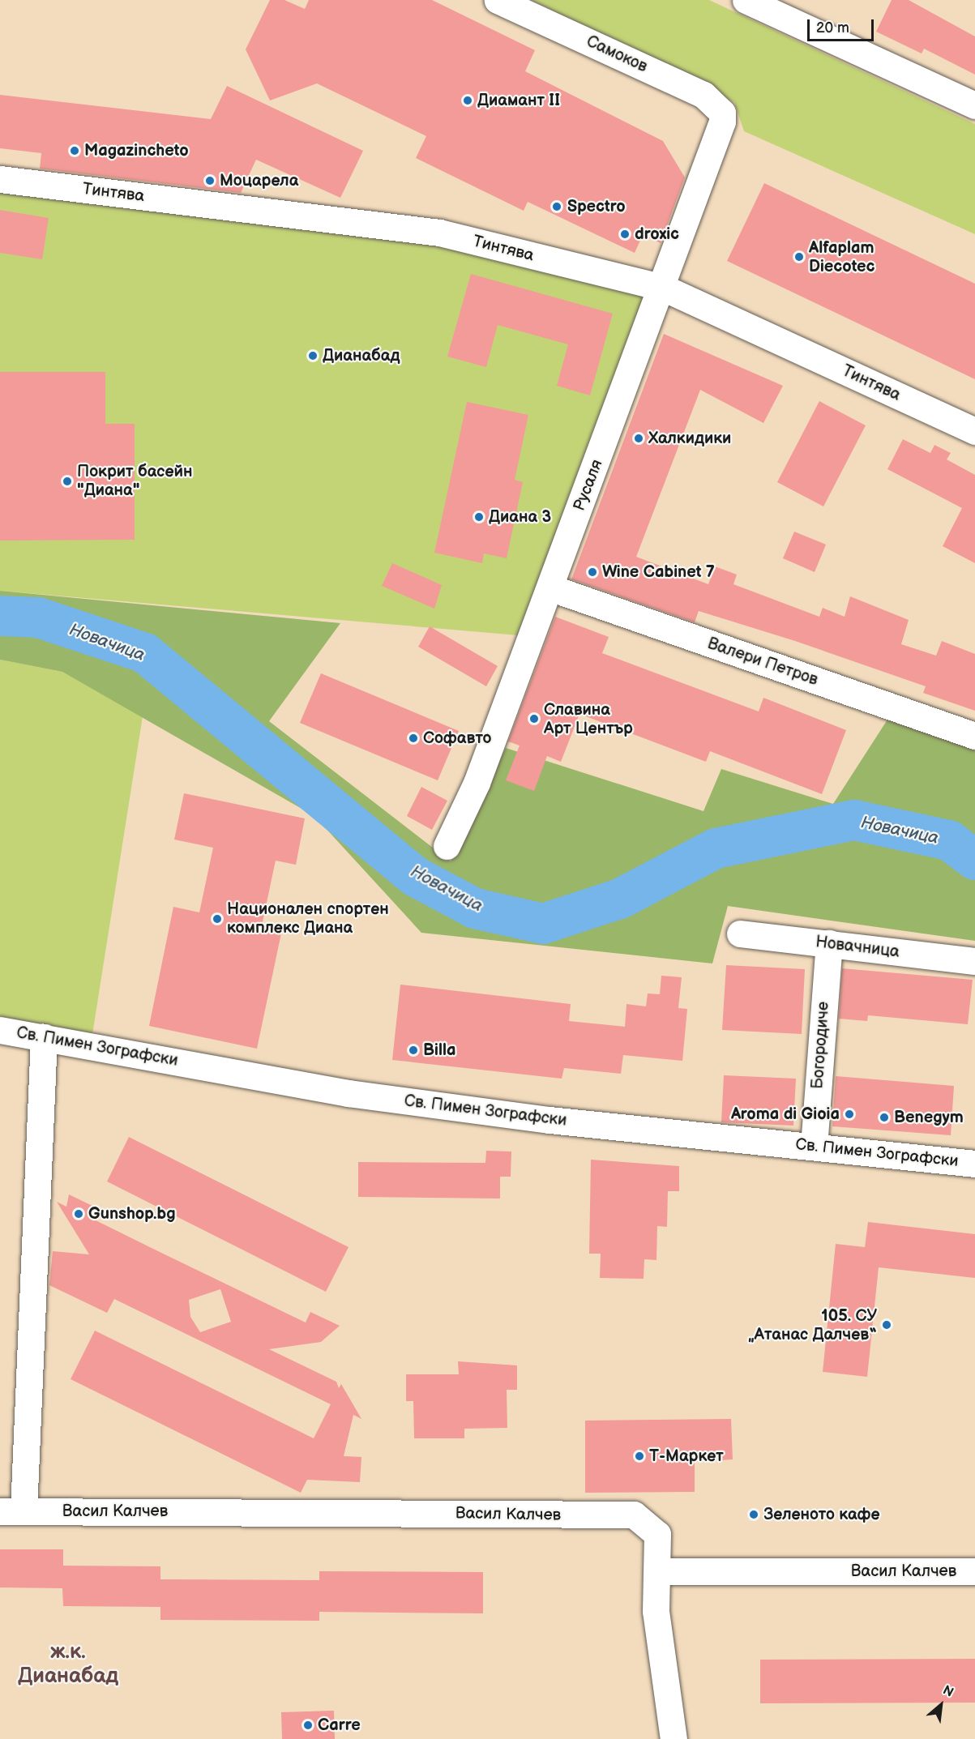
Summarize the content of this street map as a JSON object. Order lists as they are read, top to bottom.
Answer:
{
  "streets": {
    "street": [
      "Самоков",
      "Тинтява",
      "Русаля",
      "Валери Петров",
      "Новачница",
      "Богородиче",
      "Св. Пимен Зографски",
      "Васил Калчев"
    ]
  },
  "crossings": [
    ["Самоков", "Русаля"],
    ["Тинтява", "Русаля"],
    ["Русаля", "Валери Петров"],
    ["Новачница", "Богородиче"],
    ["Богородиче", "Св. Пимен Зографски"]
  ],
  "districts": ["ж.к. Дианабад"],
  "water": ["Новачица"],
  "places": [
    "Диамант II",
    "Magazincheto",
    "Моцарела",
    "Spectro",
    "droxic",
    "Alfaplam Diecotec",
    "Дианабад",
    "Халкидики",
    "Покрит басейн \"Диана\"",
    "Диана 3",
    "Wine Cabinet 7",
    "Славина Арт Център",
    "Софавто",
    "Национален спортен комплекс Диана",
    "Billa",
    "Aroma di Gioia",
    "Benegym",
    "Gunshop.bg",
    "105. СУ „Атанас Далчев“",
    "Т-Маркет",
    "Зеленото кафе",
    "Carre"
  ],
  "scale_bar": "20 m",
  "north": "top right"
}
